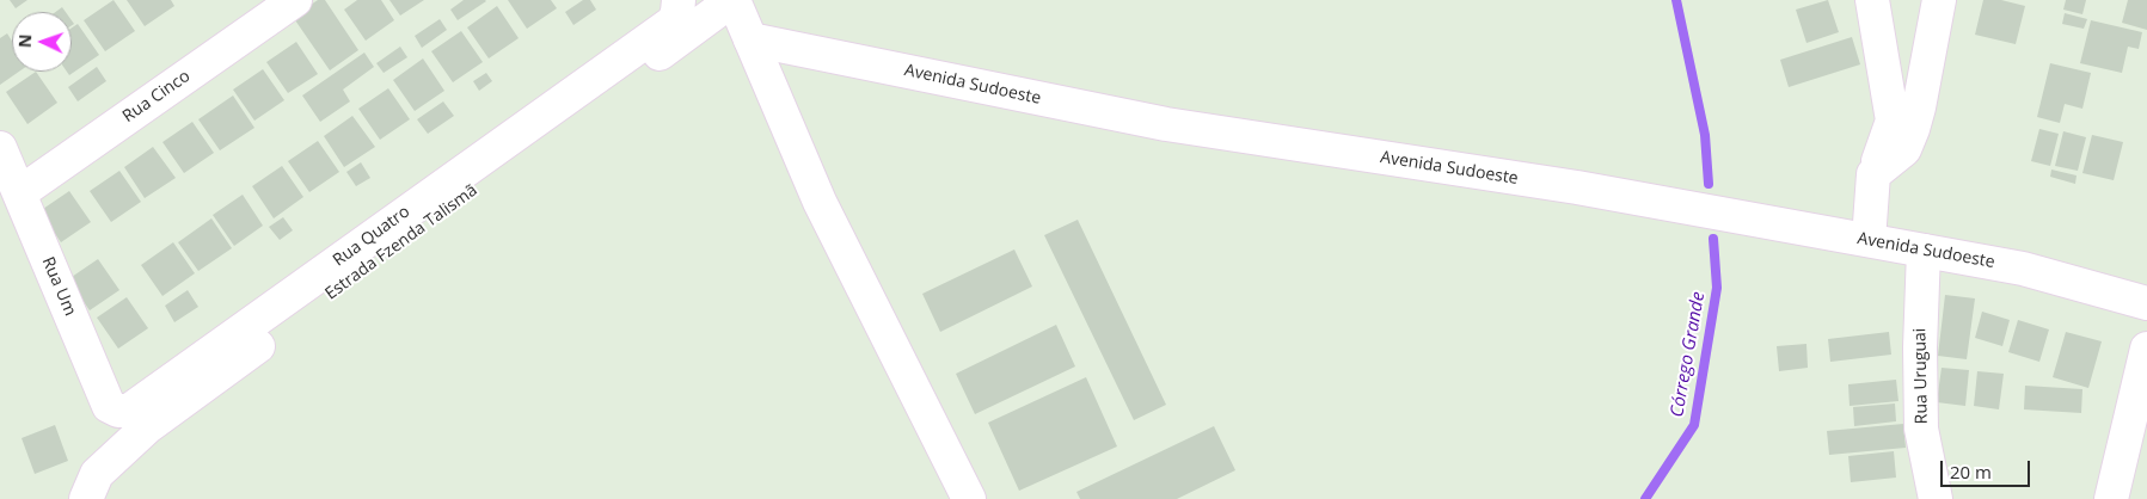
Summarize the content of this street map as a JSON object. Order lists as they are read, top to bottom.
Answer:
{
  "streets": {
    "street": [
      "Avenida Sudoeste",
      "Rua Cinco",
      "Rua Quatro",
      "Estrada Fzenda Talismã",
      "Rua Um",
      "Rua Uruguai"
    ]
  },
  "crossings": [
    ["Avenida Sudoeste", "Rua Uruguai"],
    ["Rua Cinco", "Rua Um"],
    ["Rua Quatro", "Rua Um"]
  ],
  "water": ["Córrego Grande"],
  "scale_bar": "20 m",
  "north": "left"
}
